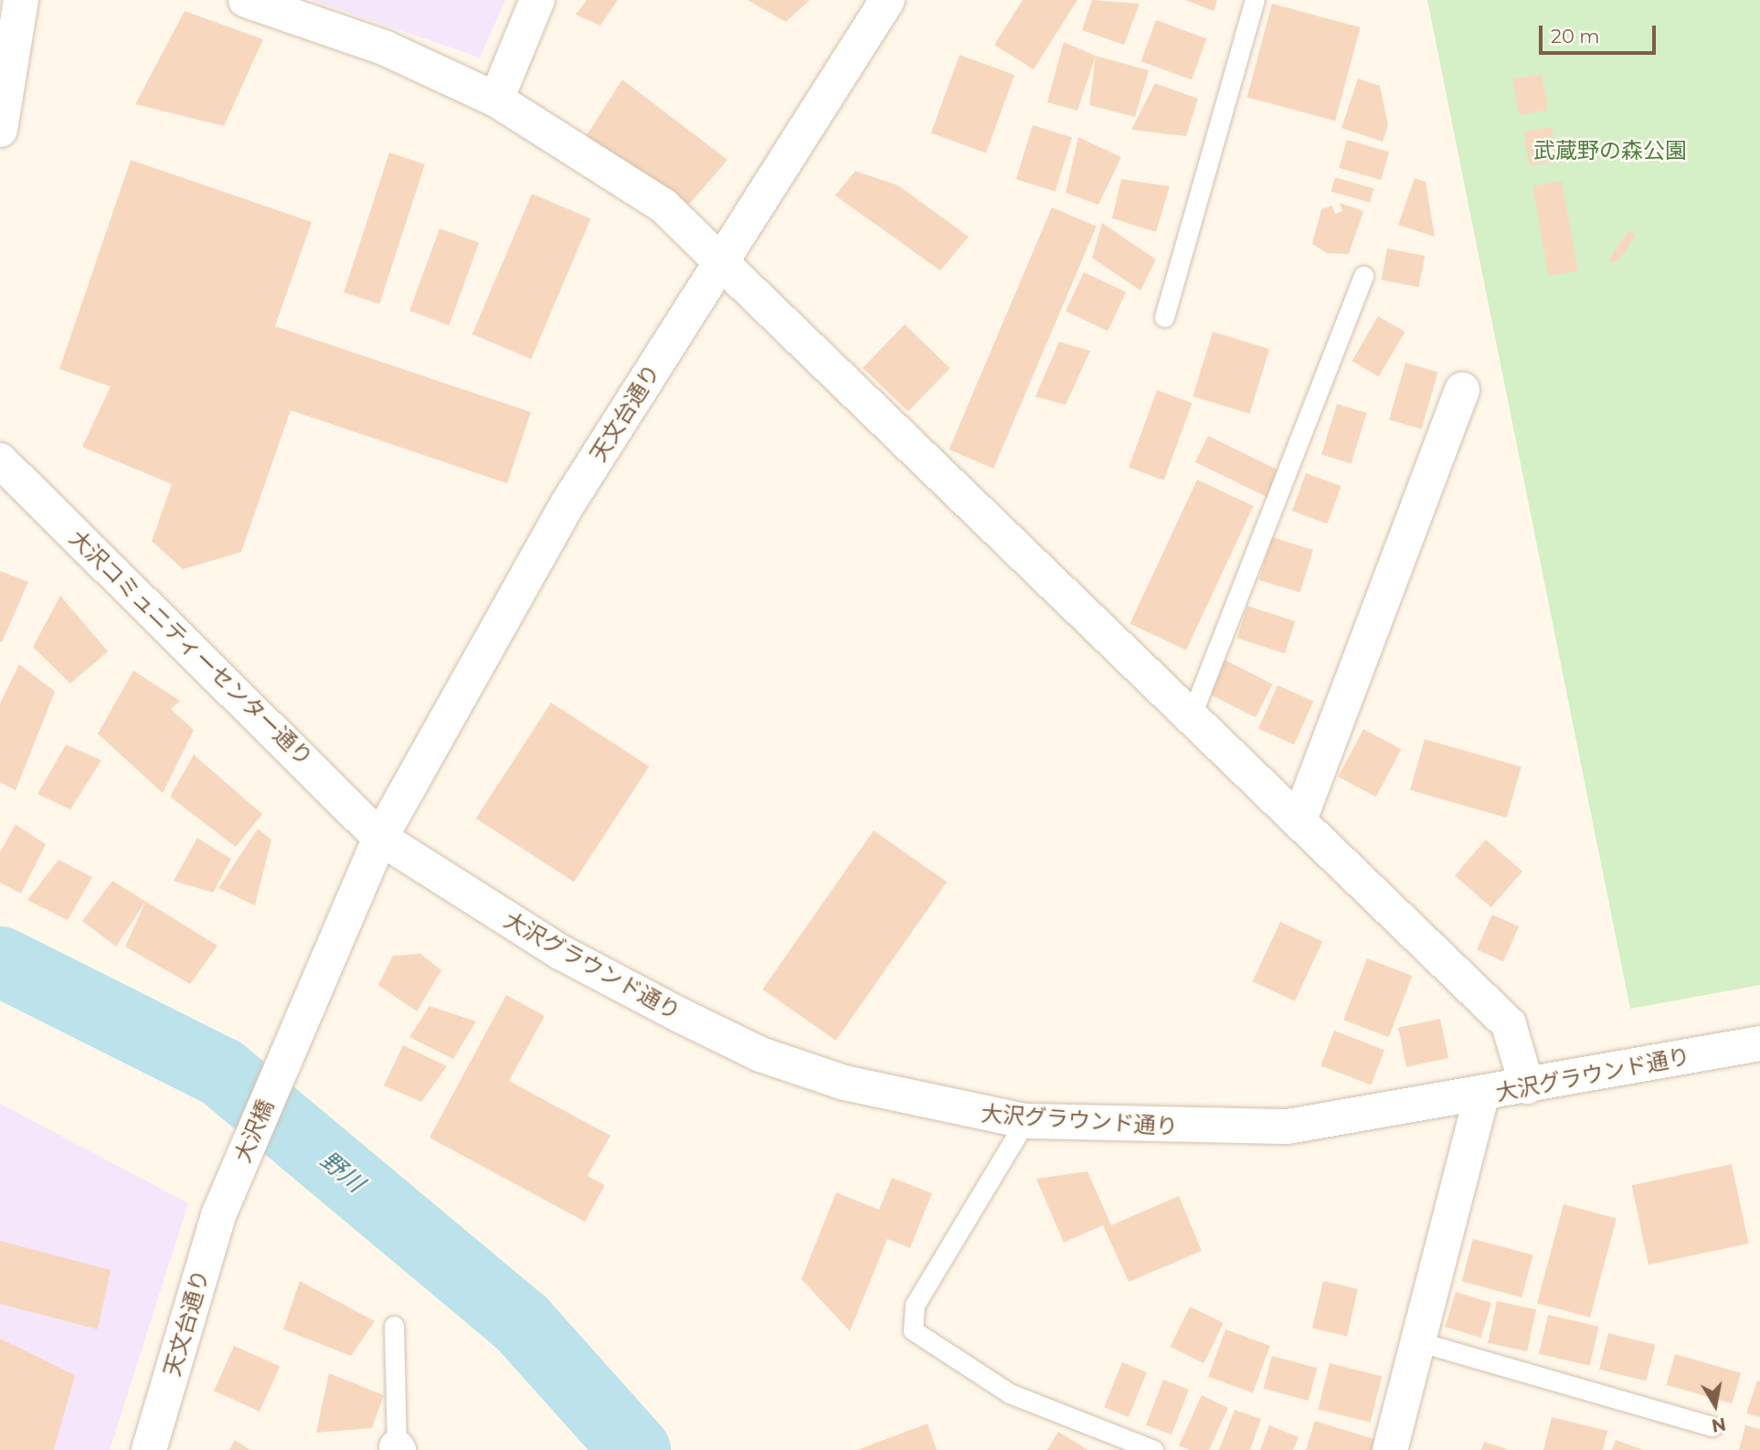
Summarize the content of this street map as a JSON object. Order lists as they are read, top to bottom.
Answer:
{
  "streets": {
    "street": [
      "天文台通り",
      "大沢コミュニティーセンター通り",
      "大沢グラウンド通り",
      "大沢橋"
    ]
  },
  "crossings": [
    ["天文台通り", "大沢コミュニティーセンター通り"],
    ["天文台通り", "大沢グラウンド通り"],
    ["天文台通り", "大沢橋"],
    ["大沢コミュニティーセンター通り", "大沢グラウンド通り"]
  ],
  "water": ["野川"],
  "parks": ["武蔵野の森公園"],
  "scale_bar": "20 m",
  "north": "bottom"
}
